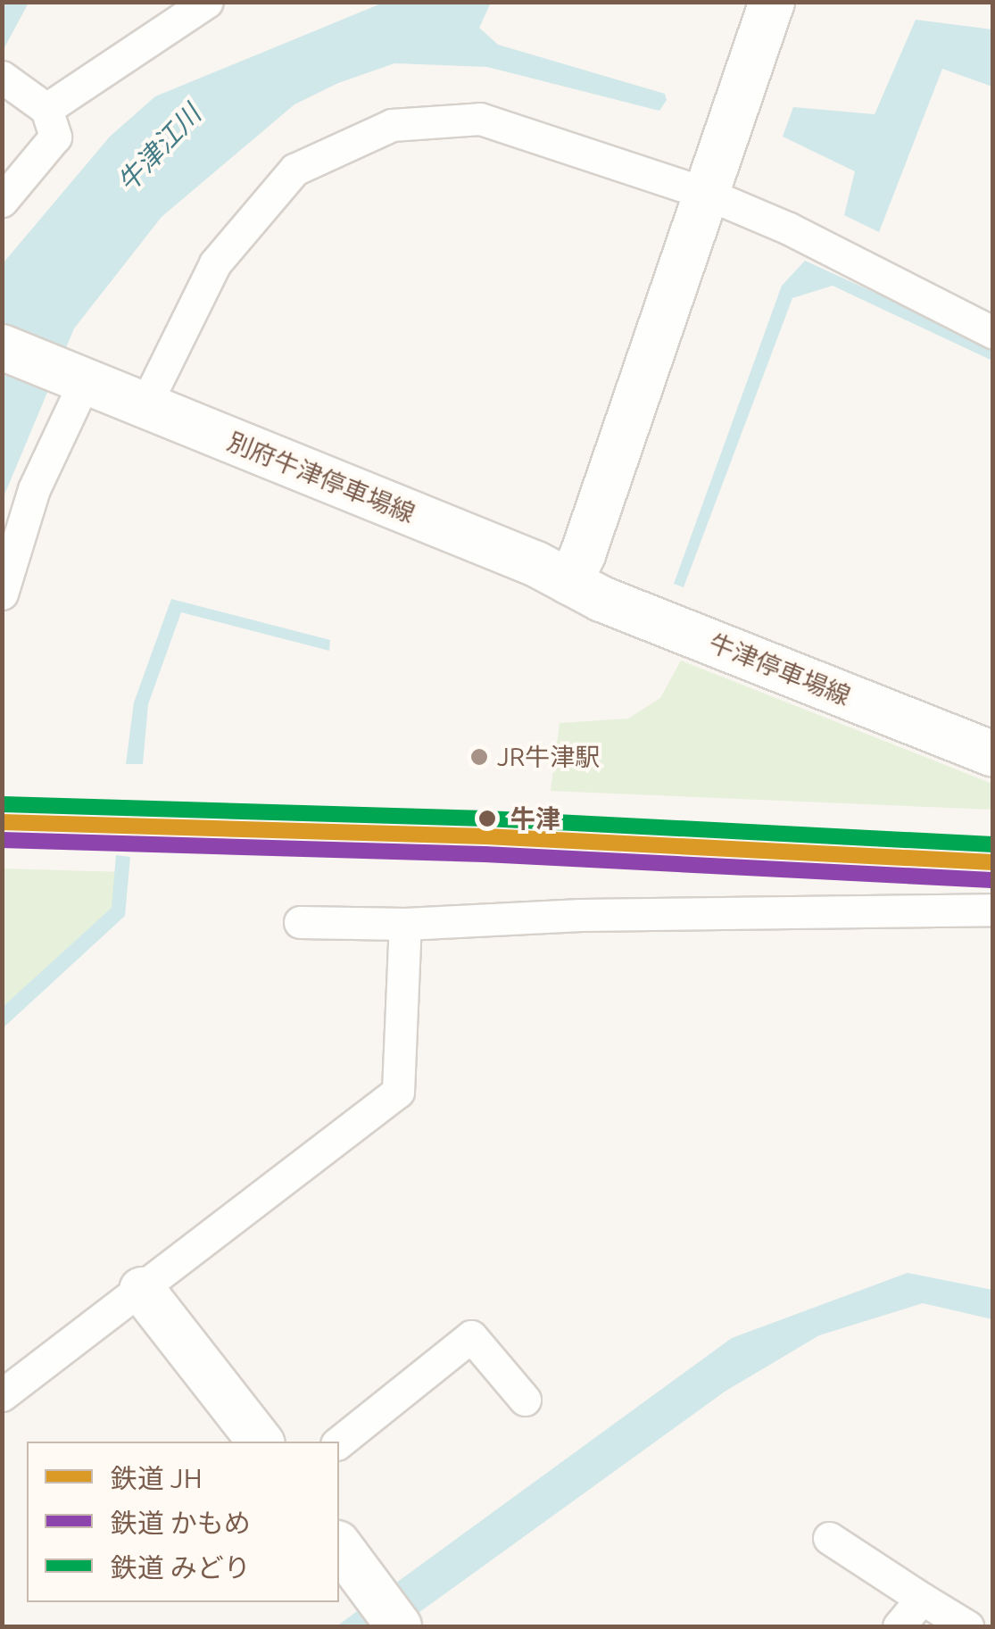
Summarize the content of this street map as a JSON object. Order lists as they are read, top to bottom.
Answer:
{
  "streets": {
    "main road": ["別府牛津停車場線", "牛津停車場線"]
  },
  "crossings": [
    ["別府牛津停車場線", "牛津停車場線"]
  ],
  "water": ["牛津江川"],
  "places": ["JR牛津駅", "牛津"],
  "lines": ["rail line みどり", "rail line JH", "rail line かもめ"],
  "legend": ["鉄道 JH", "鉄道 かもめ", "鉄道 みどり"]
}
